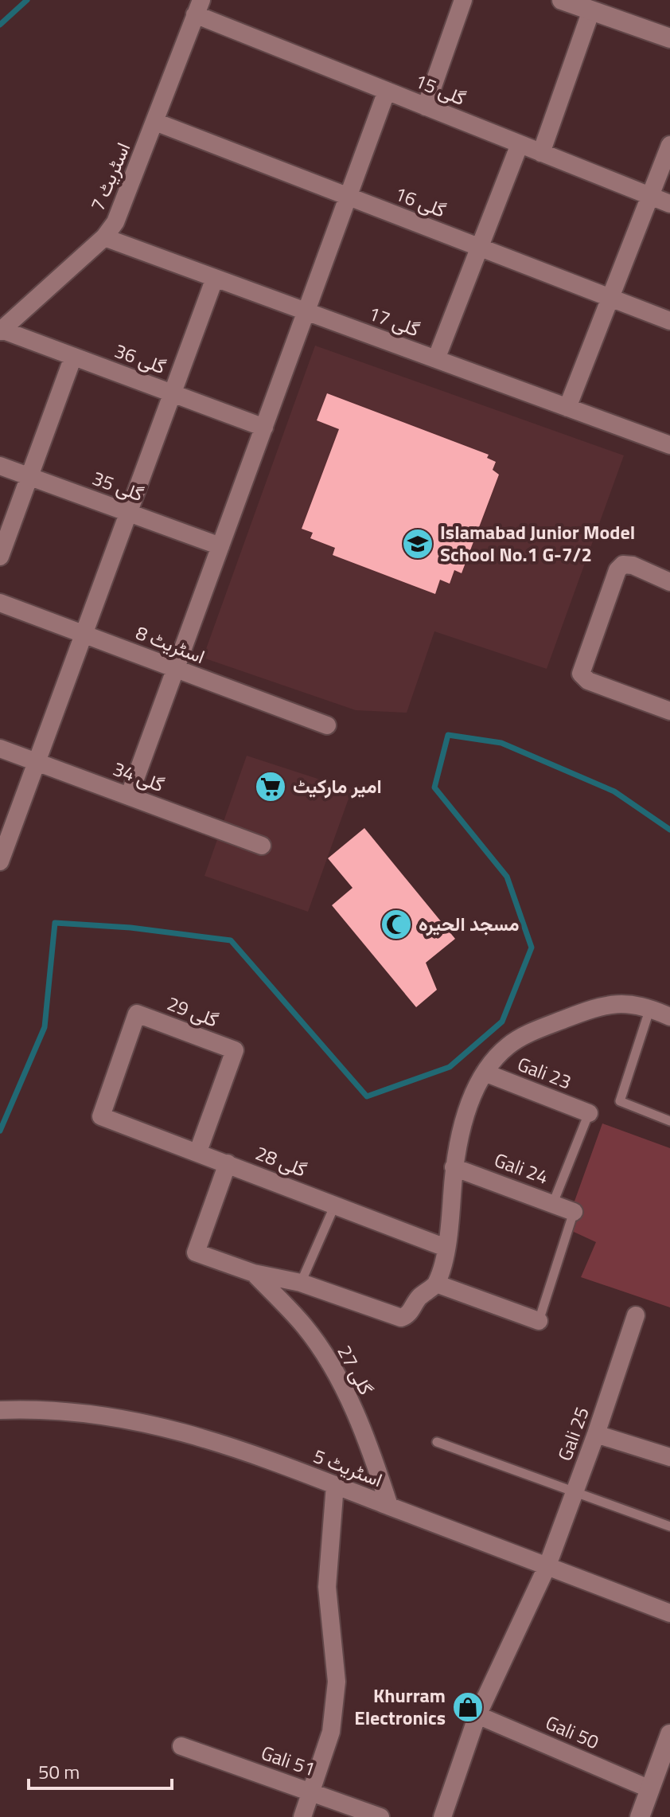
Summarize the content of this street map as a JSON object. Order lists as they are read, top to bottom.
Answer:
{
  "streets": {
    "street": [
      "گلی 15",
      "اسٹریٹ 7",
      "گلی 16",
      "گلی 17",
      "گلی 36",
      "گلی 35",
      "اسٹریٹ 8",
      "گلی 34",
      "گلی 29",
      "Gali 23",
      "گلی 28",
      "Gali 24",
      "گلی 27",
      "Gali 25",
      "اسٹریٹ 5",
      "Gali 50",
      "Gali 51"
    ]
  },
  "crossings": [
    ["گلی 15", "اسٹریٹ 7"],
    ["اسٹریٹ 7", "گلی 16"],
    ["اسٹریٹ 7", "گلی 17"],
    ["اسٹریٹ 7", "گلی 36"],
    ["گلی 29", "گلی 28"],
    ["گلی 28", "گلی 27"],
    ["گلی 27", "اسٹریٹ 5"],
    ["Gali 25", "اسٹریٹ 5"],
    ["Gali 25", "Gali 50"]
  ],
  "places": {
    "school or university": ["Islamabad Junior Model School No.1 G-7/2"],
    "supermarket": ["امیر مارکیٹ"],
    "mosque": ["مسجد الحیرہ"],
    "shop": ["Khurram Electronics"]
  },
  "scale_bar": "50 m"
}
